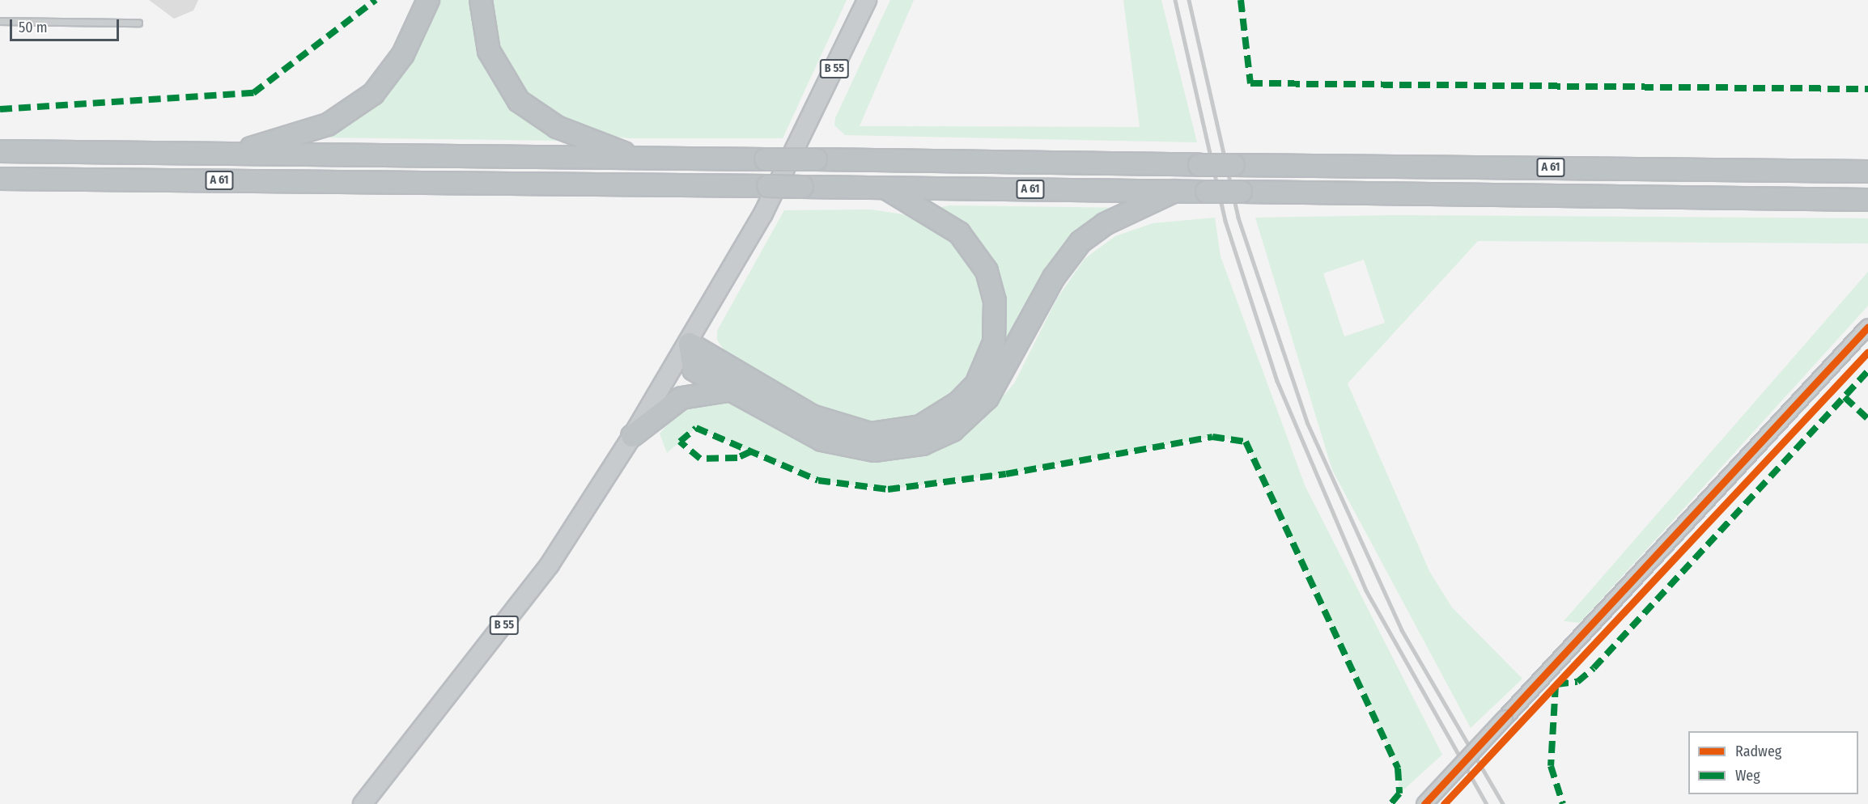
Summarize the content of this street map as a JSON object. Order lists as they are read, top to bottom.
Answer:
{
  "streets": {
    "highway": ["A 61"],
    "main road": ["B 55"]
  },
  "legend": ["Radweg", "Weg"],
  "scale_bar": "50 m"
}
